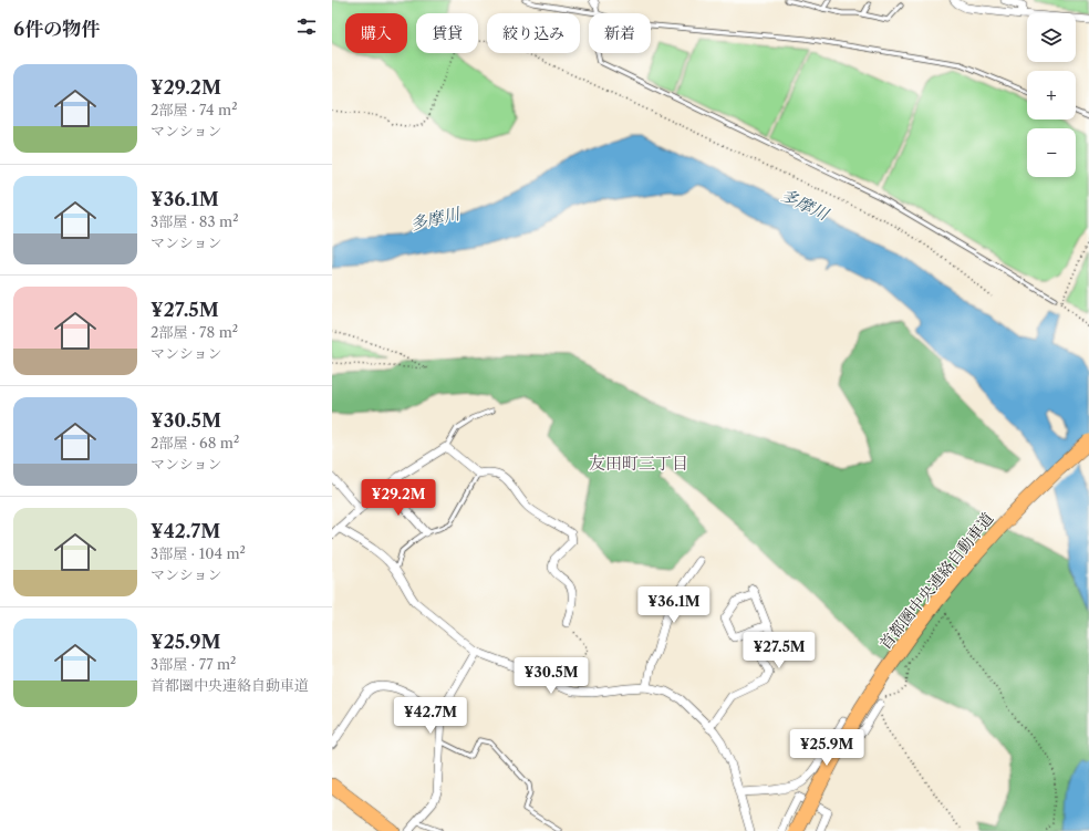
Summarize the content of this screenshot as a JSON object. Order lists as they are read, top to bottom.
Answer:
{
  "streets": {
    "highway": ["首都圏中央連絡自動車道"]
  },
  "districts": ["友田町三丁目"],
  "water": ["多摩川"],
  "page": {
    "heading": "6件の物件",
    "map_buttons": ["+", "−"],
    "chip": [
      "購入",
      "賃貸",
      "絞り込み",
      "新着"
    ],
    "list": [
      {
        "name": "¥29.2M",
        "note": "2部屋 · 74 m² · マンション"
      },
      {
        "name": "¥36.1M",
        "note": "3部屋 · 83 m² · マンション"
      },
      {
        "name": "¥27.5M",
        "note": "2部屋 · 78 m² · マンション"
      },
      {
        "name": "¥30.5M",
        "note": "2部屋 · 68 m² · マンション"
      },
      {
        "name": "¥42.7M",
        "note": "3部屋 · 104 m² · マンション"
      },
      {
        "name": "¥25.9M",
        "note": "3部屋 · 77 m² · 首都圏中央連絡自動車道"
      }
    ],
    "price": [
      "¥29.2M",
      "¥36.1M",
      "¥27.5M",
      "¥30.5M",
      "¥42.7M",
      "¥25.9M"
    ]
  }
}
